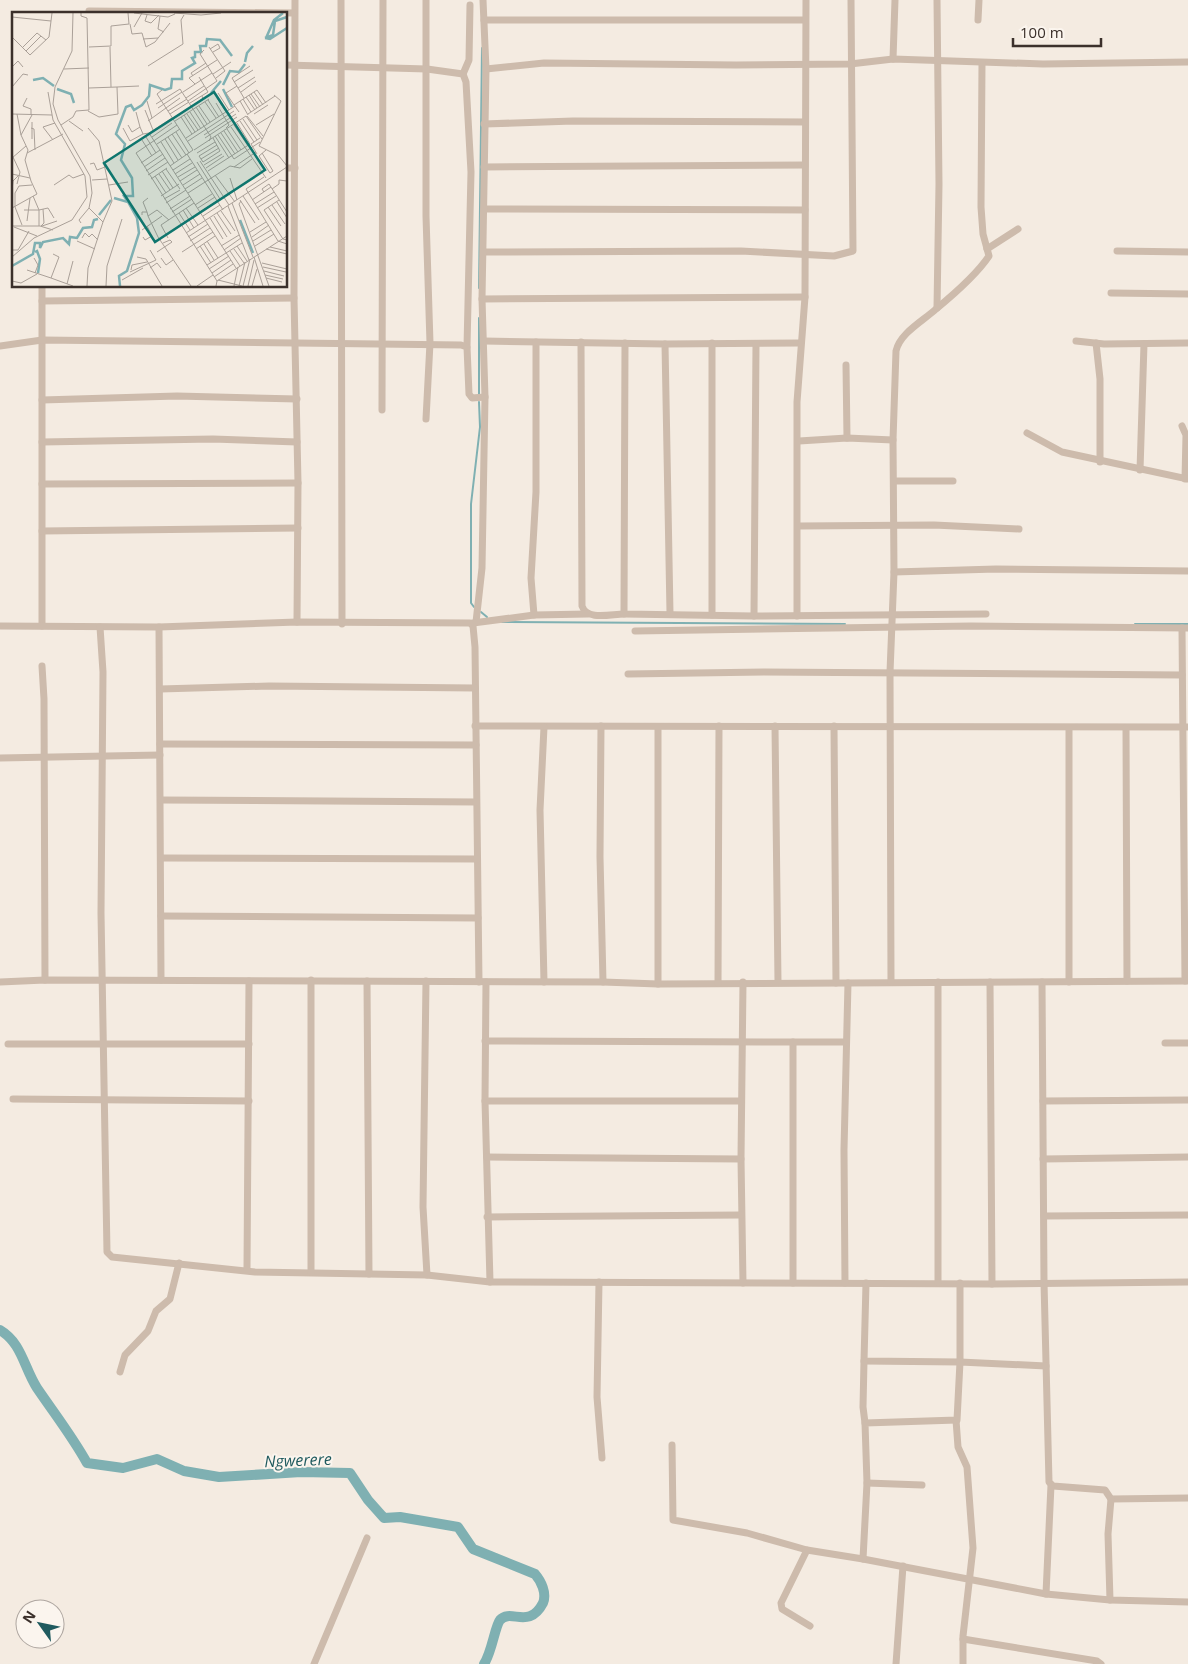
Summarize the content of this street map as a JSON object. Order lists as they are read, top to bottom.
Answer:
{
  "water": ["Ngwerere"],
  "scale_bar": "100 m",
  "north": "top left"
}
